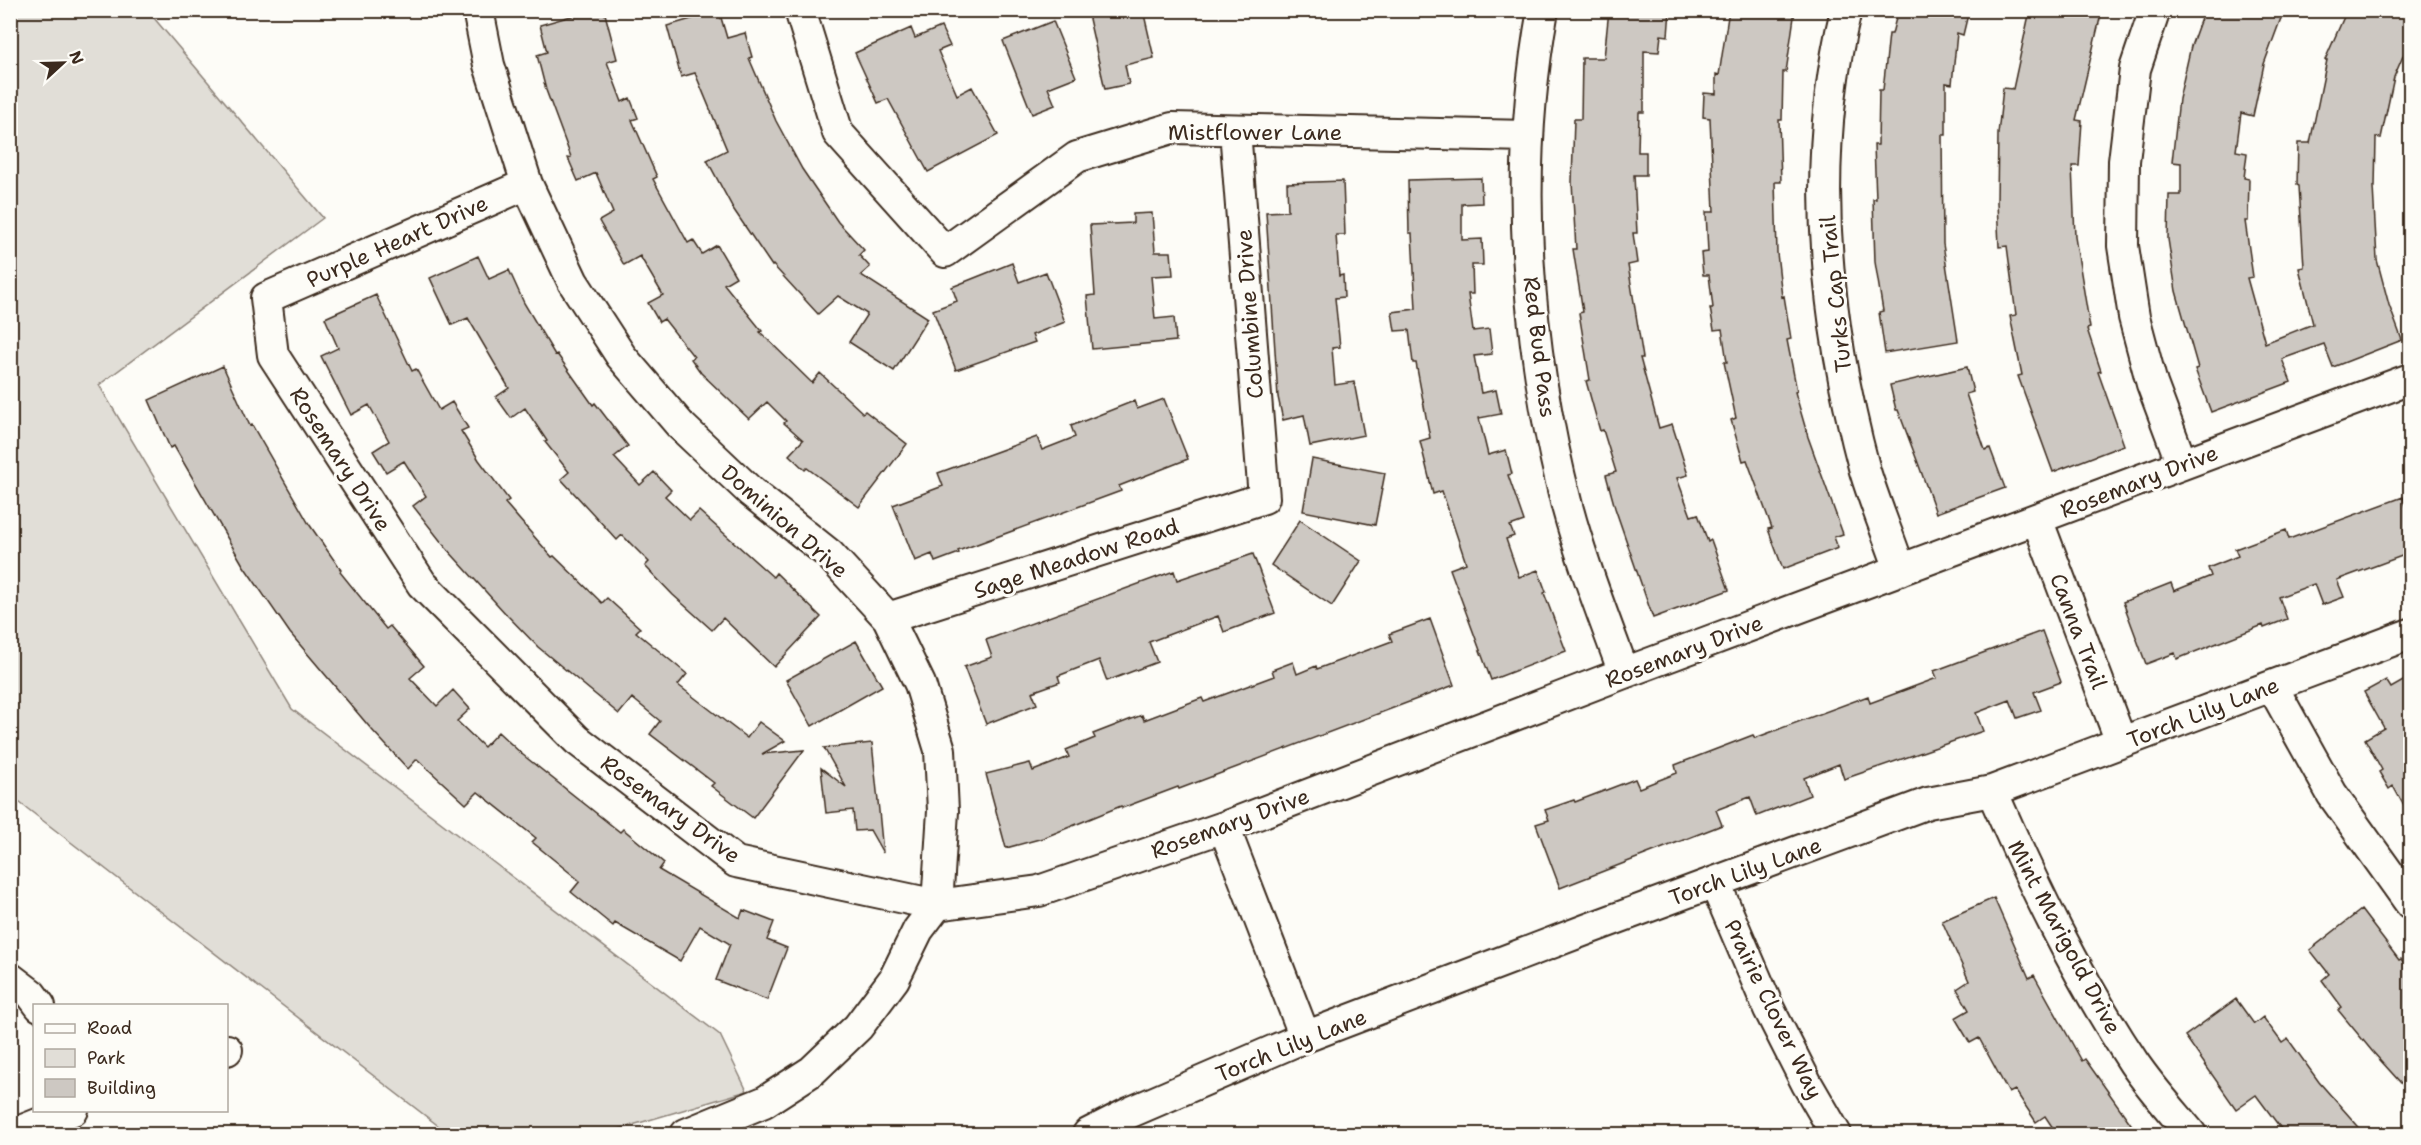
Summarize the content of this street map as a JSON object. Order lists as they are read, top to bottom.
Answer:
{
  "streets": {
    "street": [
      "Mistflower Lane",
      "Purple Heart Drive",
      "Turks Cap Trail",
      "Columbine Drive",
      "Red Bud Pass",
      "Rosemary Drive",
      "Dominion Drive",
      "Sage Meadow Road",
      "Canna Trail",
      "Torch Lily Lane",
      "Mint Marigold Drive",
      "Prairie Clover Way"
    ]
  },
  "crossings": [
    ["Mistflower Lane", "Columbine Drive"],
    ["Mistflower Lane", "Red Bud Pass"],
    ["Purple Heart Drive", "Rosemary Drive"],
    ["Purple Heart Drive", "Dominion Drive"],
    ["Turks Cap Trail", "Rosemary Drive"],
    ["Columbine Drive", "Sage Meadow Road"],
    ["Red Bud Pass", "Rosemary Drive"],
    ["Rosemary Drive", "Dominion Drive"],
    ["Rosemary Drive", "Canna Trail"],
    ["Dominion Drive", "Sage Meadow Road"],
    ["Canna Trail", "Torch Lily Lane"],
    ["Torch Lily Lane", "Mint Marigold Drive"],
    ["Torch Lily Lane", "Prairie Clover Way"]
  ],
  "legend": ["Road", "Park", "Building"],
  "north": "right"
}
